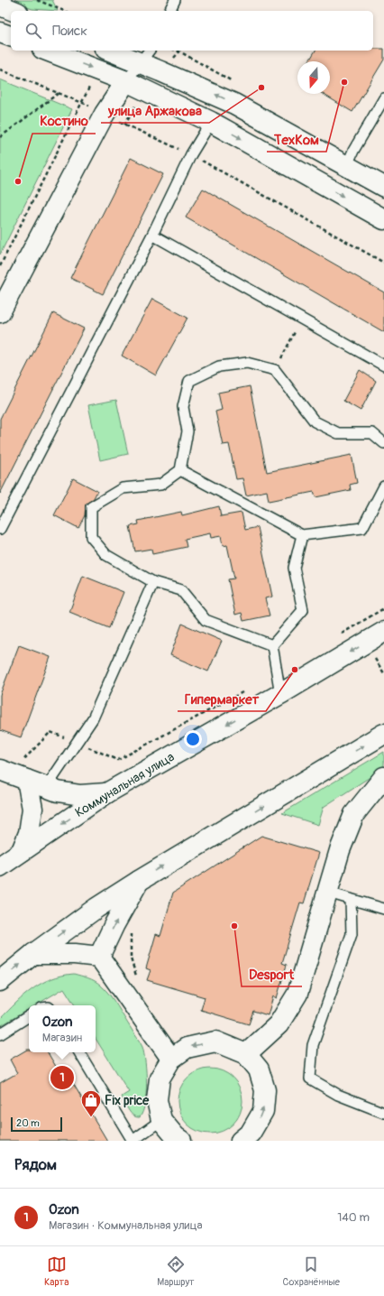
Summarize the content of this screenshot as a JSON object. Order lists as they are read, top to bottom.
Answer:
{
  "streets": {
    "main road": ["Коммунальная улица"]
  },
  "places": {
    "other": [
      "ТехКом",
      "улица Аржакова",
      "Костино",
      "Гипермаркет",
      "Desport"
    ],
    "shop": ["Fix price"]
  },
  "scale_bar": "20 m",
  "north": "bottom",
  "page": {
    "search": "Поиск",
    "popup": ["Ozon", "Магазин"],
    "pins": "1",
    "scale": "20 m",
    "heading": "Рядом",
    "list": [
      {
        "mark": "1",
        "name": "Ozon",
        "note": "Магазин · Коммунальная улица",
        "value": "140 m"
      }
    ],
    "nav": ["Карта", "Маршрут", "Сохранённые"]
  }
}
